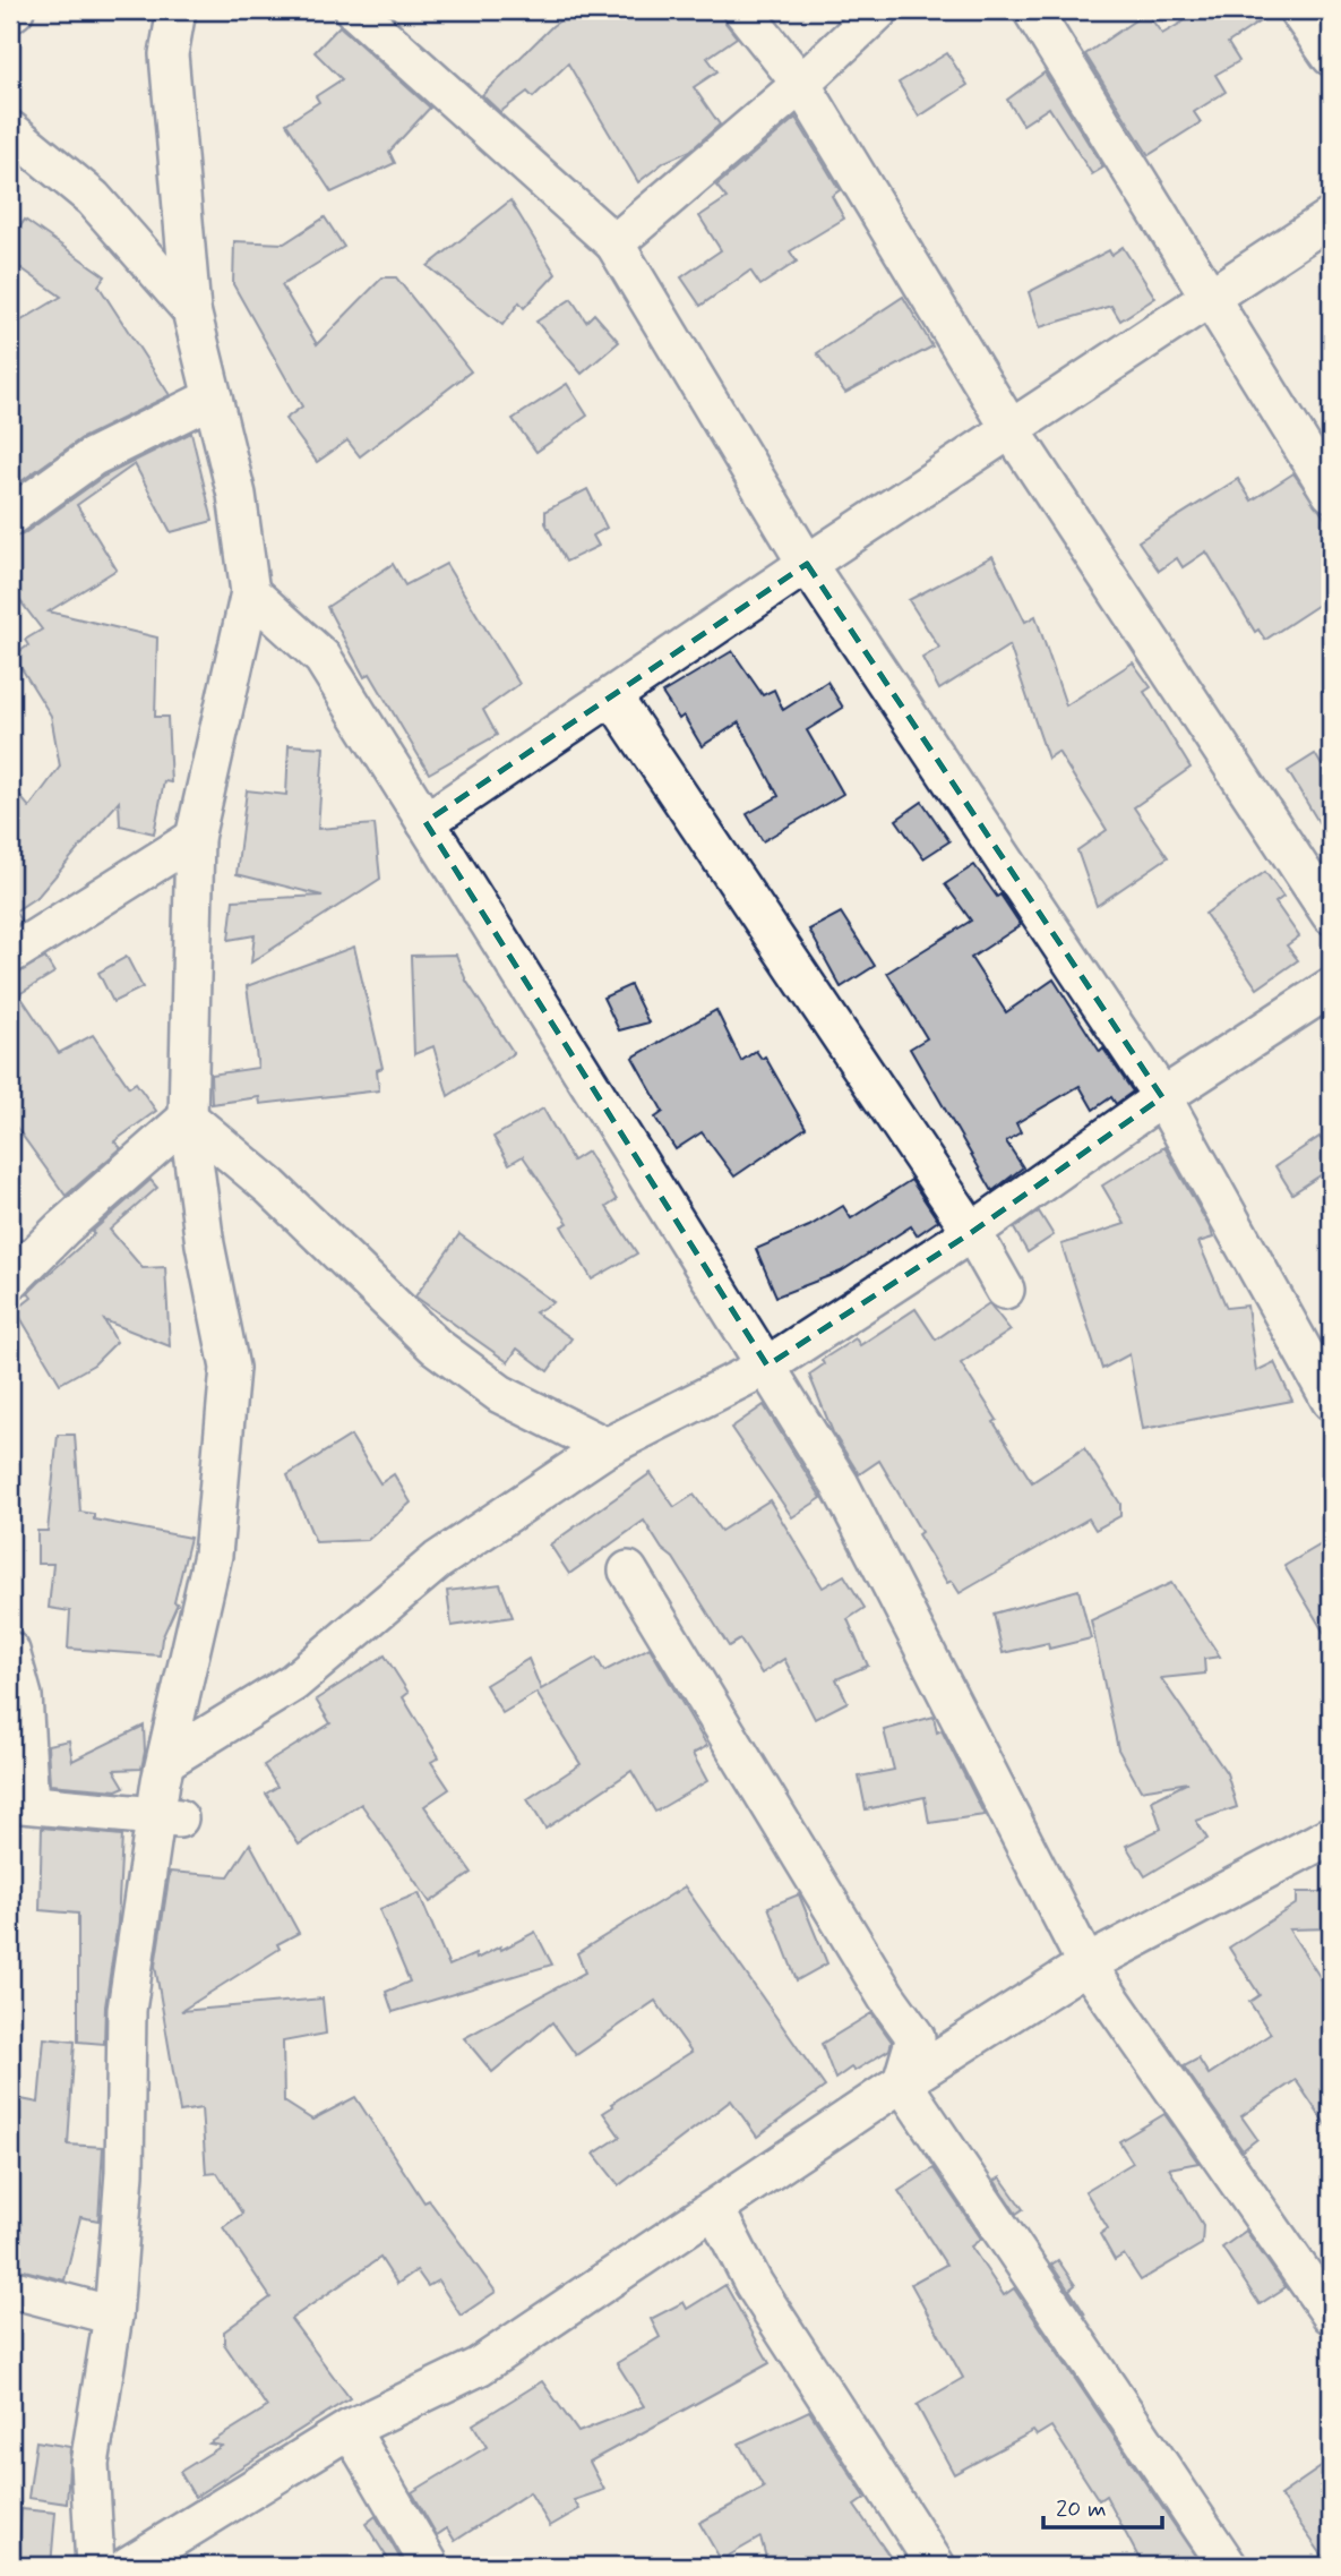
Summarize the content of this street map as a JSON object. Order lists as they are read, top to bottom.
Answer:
{
  "scale_bar": "20 m"
}
